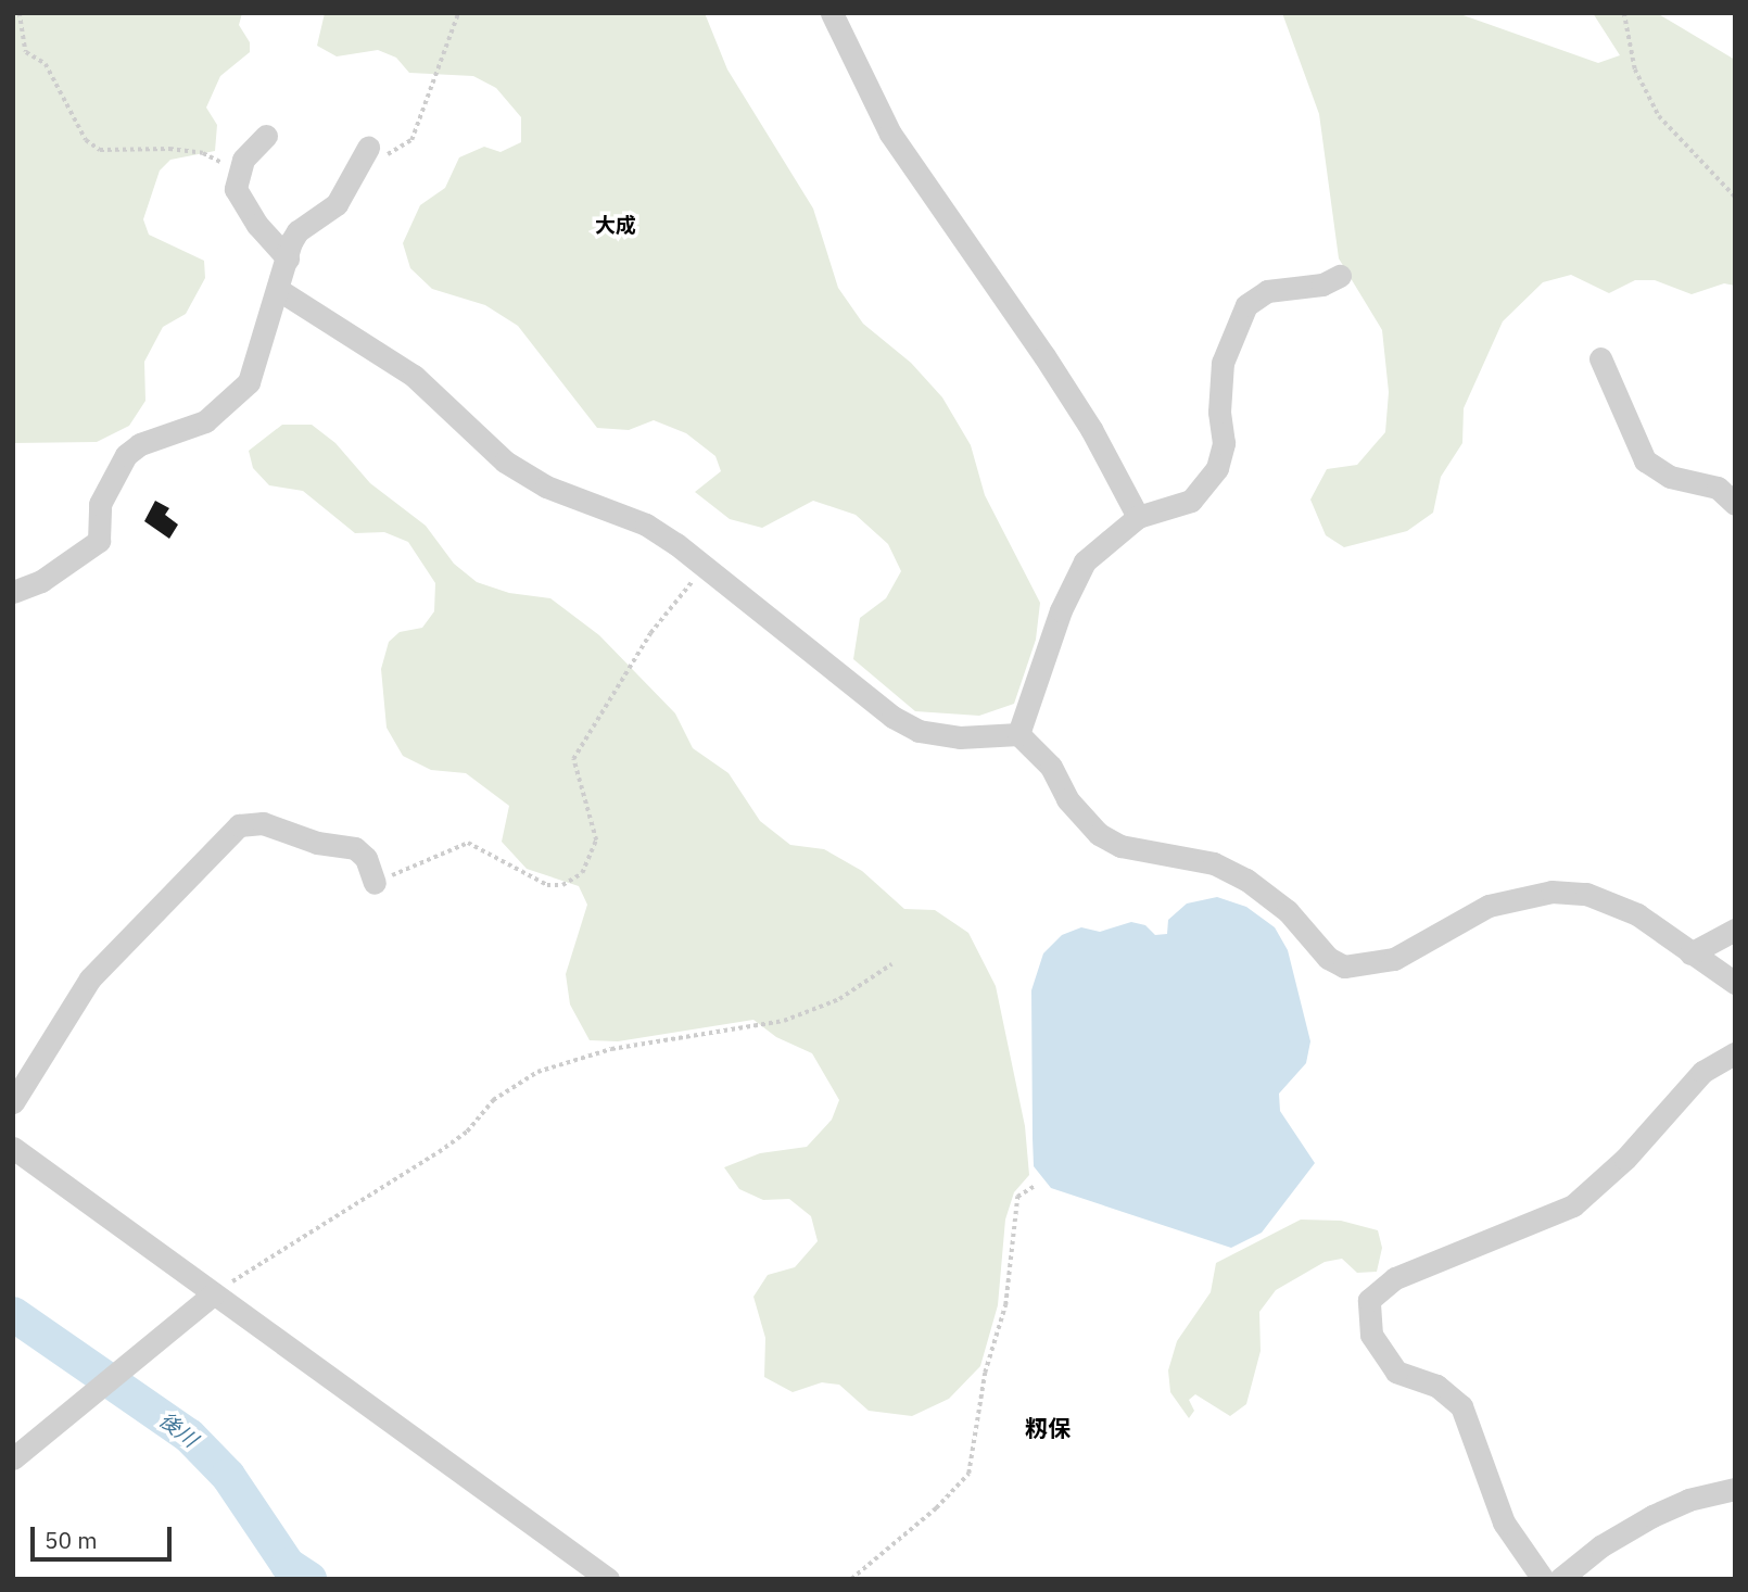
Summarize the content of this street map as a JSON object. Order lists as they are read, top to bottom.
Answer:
{
  "districts": ["大成", "籾保"],
  "water": ["後川"],
  "scale_bar": "50 m"
}
